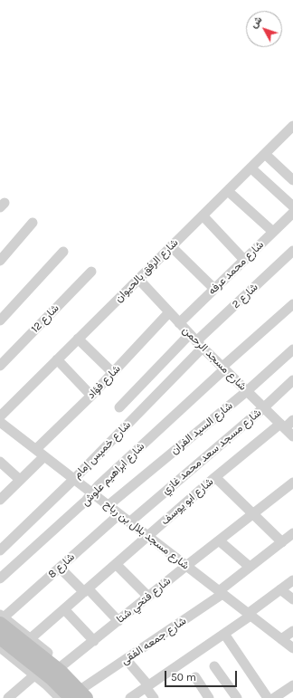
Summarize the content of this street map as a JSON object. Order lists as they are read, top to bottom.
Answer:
{
  "streets": {
    "street": [
      "شارع محمد عرفه",
      "شارع الرفق بالحيوان",
      "شارع 2",
      "شارع 12",
      "شارع مسجد الرحمن",
      "شارع فؤاد",
      "شارع السيد الفران",
      "شارع خميس إمام",
      "شارع مسجد سعد محمد غازي",
      "شارع ابراهيم علوش",
      "شارع ابو يوسف",
      "شارع مسجد بلال بن رباح",
      "شارع 8",
      "شارع فتحي شتا",
      "شارع جمعه الفقى"
    ]
  },
  "crossings": [
    ["شارع محمد عرفه", "شارع مسجد الرحمن"],
    ["شارع الرفق بالحيوان", "شارع مسجد الرحمن"],
    ["شارع 2", "شارع مسجد الرحمن"],
    ["شارع 2", "شارع خميس إمام"],
    ["شارع مسجد الرحمن", "شارع فؤاد"],
    ["شارع مسجد الرحمن", "شارع السيد الفران"],
    ["شارع مسجد الرحمن", "شارع خميس إمام"],
    ["شارع مسجد الرحمن", "شارع مسجد سعد محمد غازي"],
    ["شارع مسجد الرحمن", "شارع ابراهيم علوش"],
    ["شارع مسجد الرحمن", "شارع ابو يوسف"],
    ["شارع فؤاد", "شارع مسجد بلال بن رباح"],
    ["شارع السيد الفران", "شارع مسجد بلال بن رباح"],
    ["شارع خميس إمام", "شارع مسجد بلال بن رباح"],
    ["شارع مسجد سعد محمد غازي", "شارع مسجد بلال بن رباح"],
    ["شارع ابراهيم علوش", "شارع مسجد بلال بن رباح"],
    ["شارع ابو يوسف", "شارع مسجد بلال بن رباح"],
    ["شارع مسجد بلال بن رباح", "شارع 8"],
    ["شارع مسجد بلال بن رباح", "شارع فتحي شتا"],
    ["شارع مسجد بلال بن رباح", "شارع جمعه الفقى"]
  ],
  "scale_bar": "50 m",
  "north": "top left"
}
